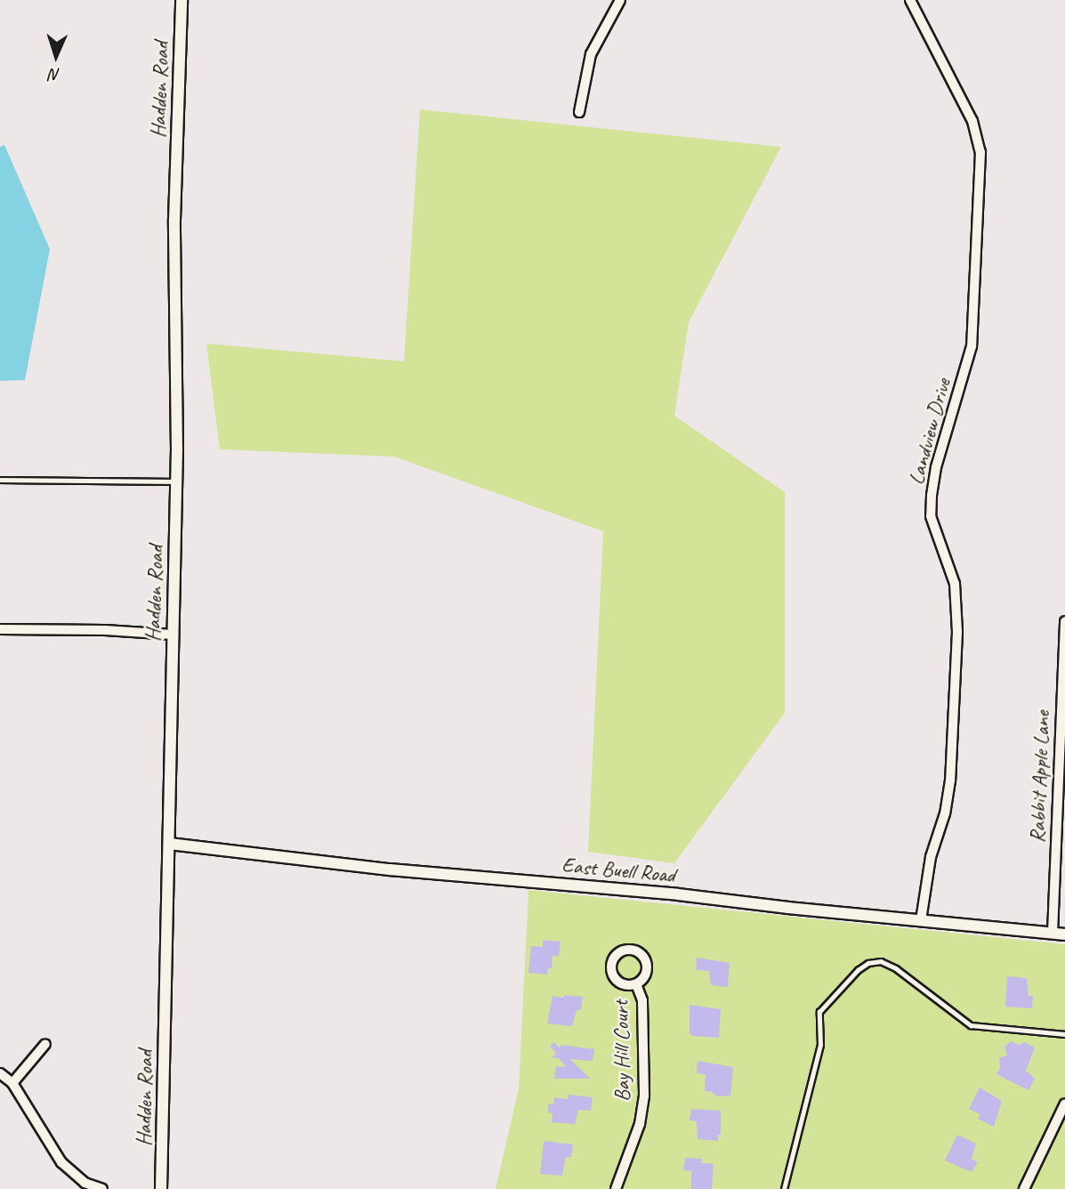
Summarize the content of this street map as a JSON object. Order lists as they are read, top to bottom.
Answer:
{
  "streets": {
    "street": [
      "Hadden Road",
      "Landview Drive",
      "Rabbit Apple Lane",
      "East Buell Road",
      "Bay Hill Court"
    ]
  },
  "crossings": [
    ["Hadden Road", "East Buell Road"],
    ["Landview Drive", "East Buell Road"],
    ["Rabbit Apple Lane", "East Buell Road"]
  ],
  "north": "bottom"
}
